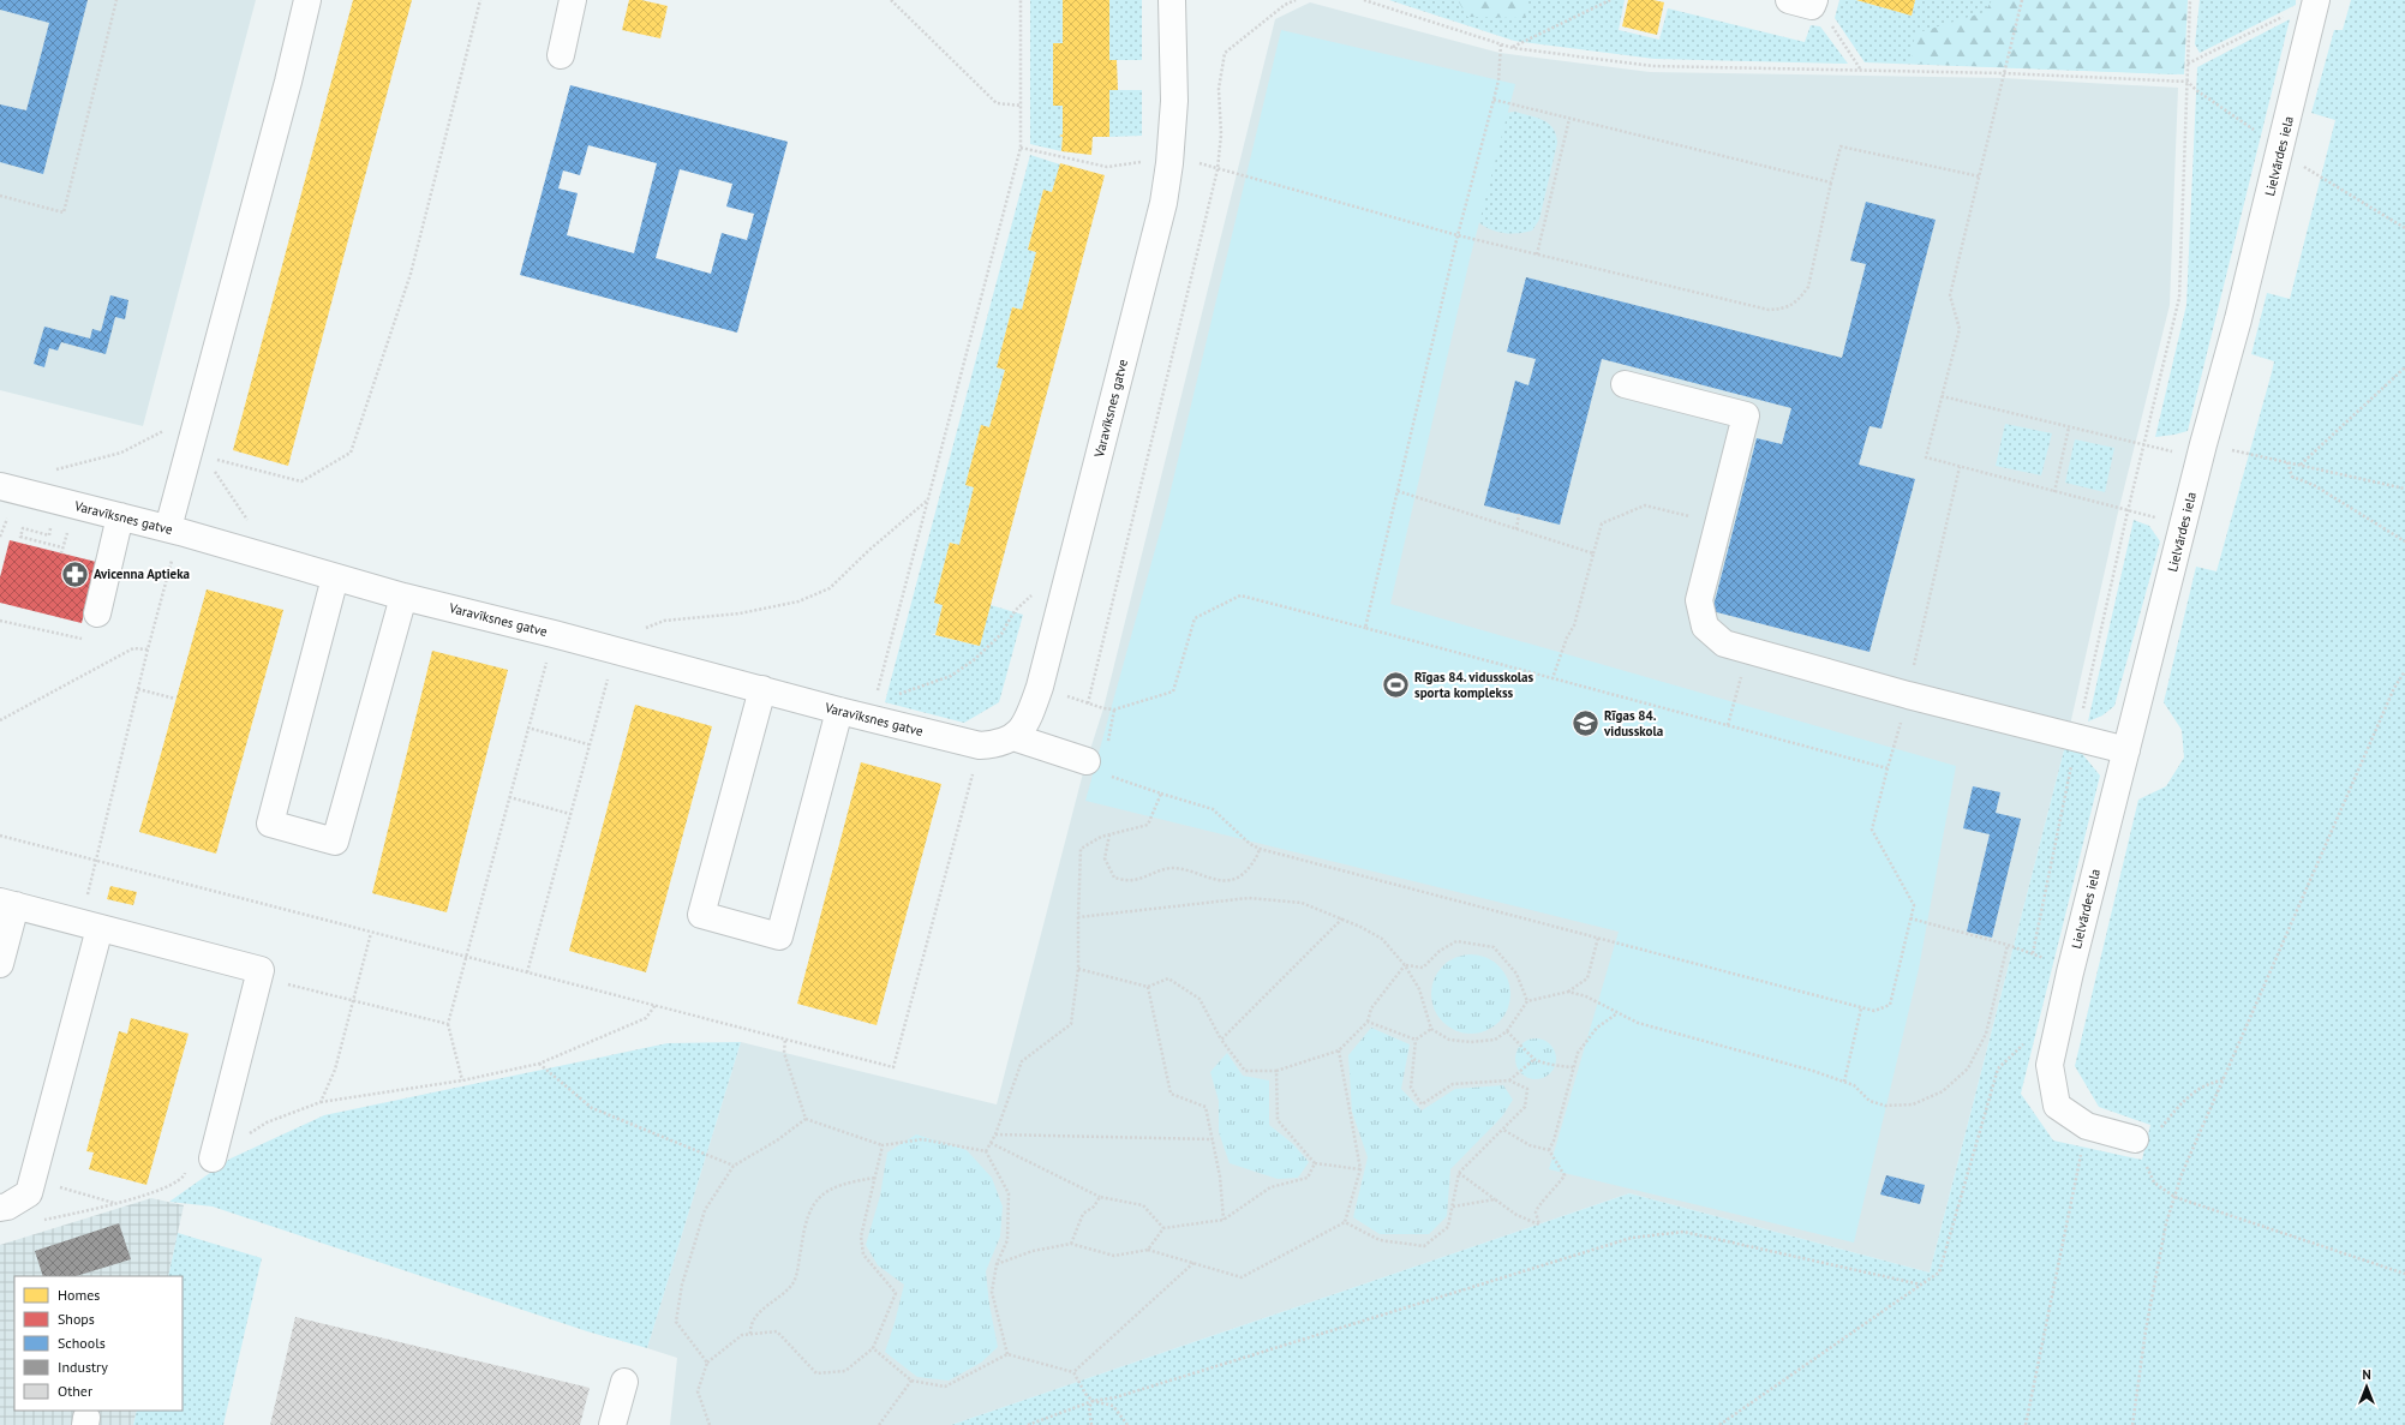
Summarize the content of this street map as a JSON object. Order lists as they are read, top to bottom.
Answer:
{
  "streets": {
    "street": ["Lielvārdes iela", "Varavīksnes gatve"]
  },
  "places": {
    "pharmacy": ["Avicenna Aptieka"],
    "sports": ["Rīgas 84. vidusskolas sporta komplekss"],
    "school or university": ["Rīgas 84. vidusskola"]
  },
  "legend": [
    "Homes",
    "Shops",
    "Schools",
    "Industry",
    "Other"
  ],
  "north": "top"
}
